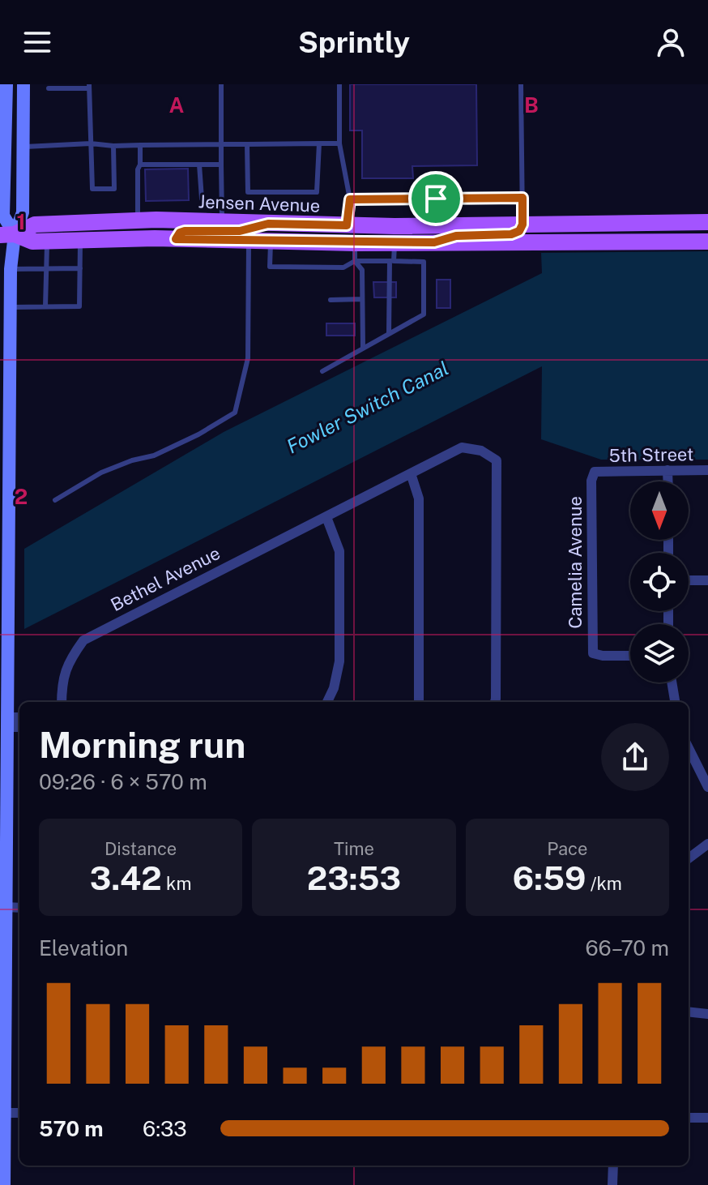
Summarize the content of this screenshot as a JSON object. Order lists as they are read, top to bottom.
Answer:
{
  "streets": {
    "main road": ["Jensen Avenue"],
    "street": ["5th Street", "Camelia Avenue", "Bethel Avenue"]
  },
  "crossings": [
    ["5th Street", "Camelia Avenue"]
  ],
  "water": ["Fowler Switch Canal"],
  "north": "bottom",
  "page": {
    "header": "Sprintly",
    "heading": ["Morning run", "09:26 · 6 × 570 m"],
    "stats": [
      ["Distance", "3.42 km"],
      ["Time", "23:53"],
      ["Pace", "6:59 /km"]
    ],
    "chart": ["Elevation", "66–70 m"],
    "list": [
      {
        "name": "570 m",
        "note": "6:33"
      }
    ]
  },
  "grid": {
    "columns": ["A", "B"],
    "rows": ["1", "2"]
  }
}
